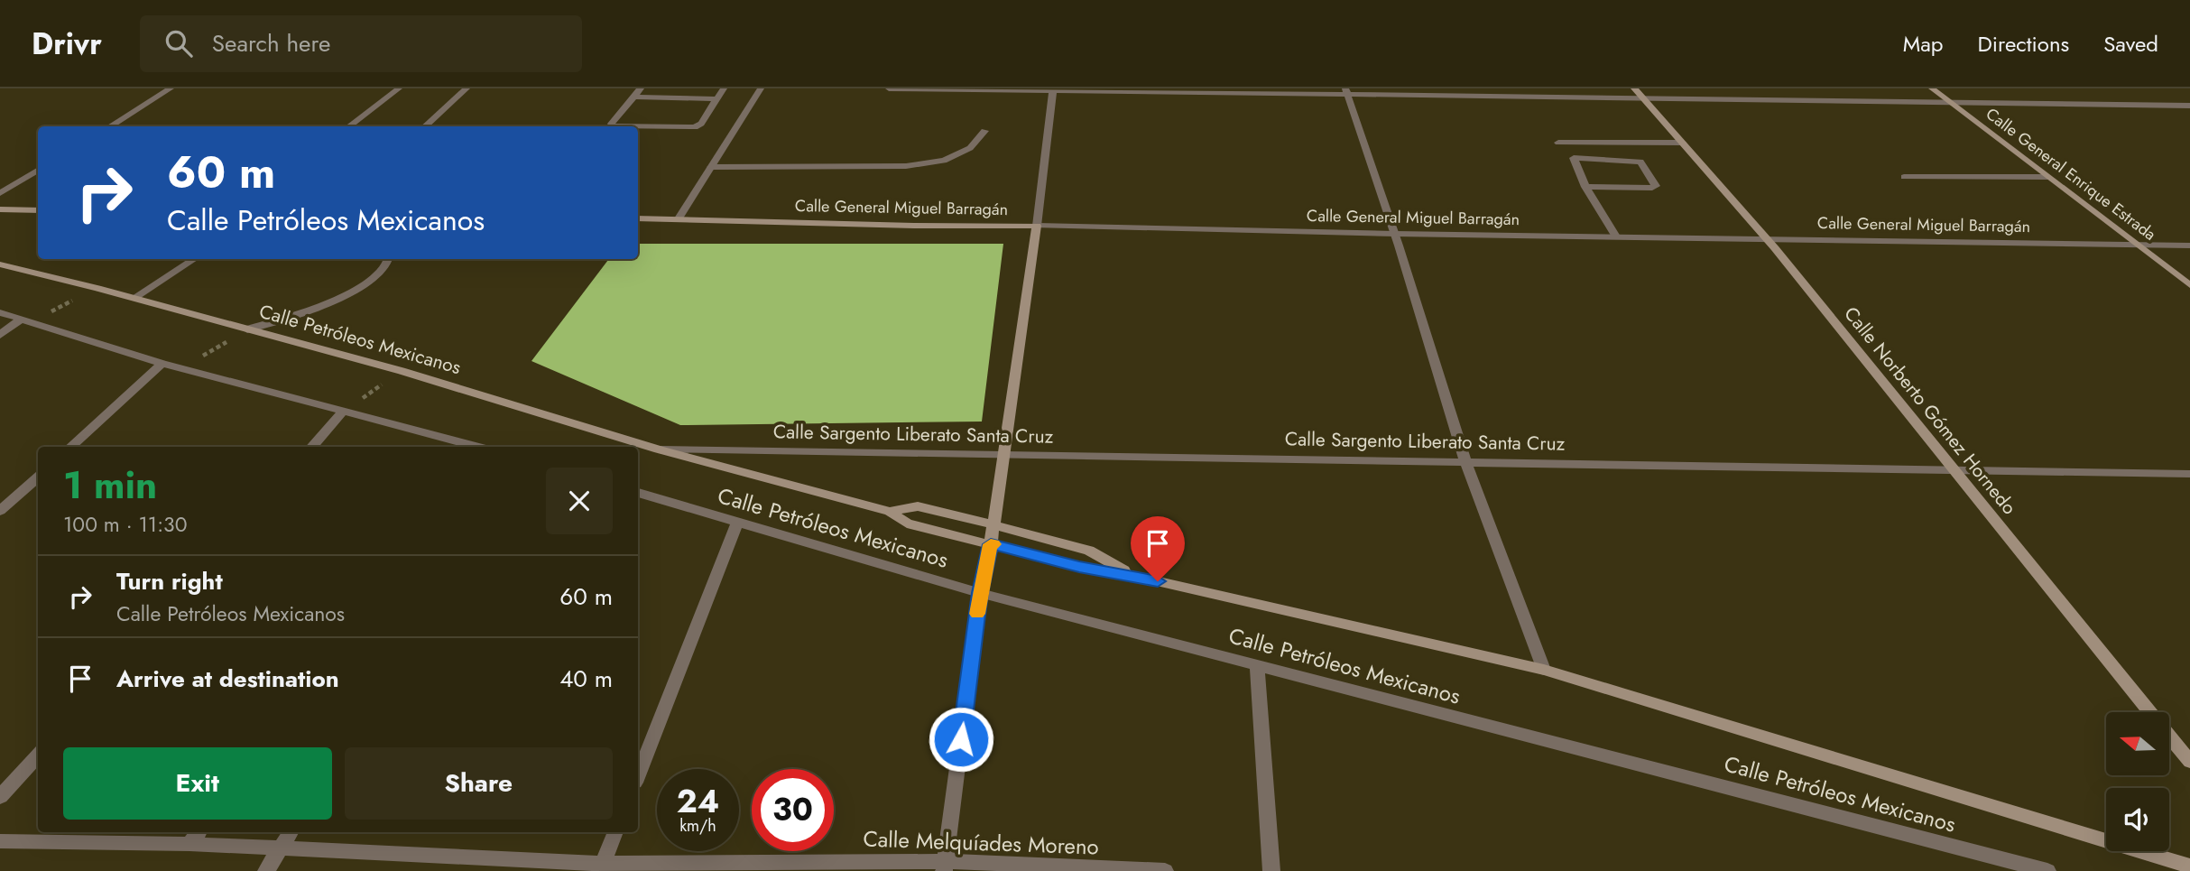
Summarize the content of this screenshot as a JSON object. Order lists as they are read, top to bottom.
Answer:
{
  "streets": {
    "main road": [
      "Calle General Enrique Estrada",
      "Calle General Miguel Barragán",
      "Calle Petróleos Mexicanos",
      "Calle Norberto Gómez Hornedo"
    ],
    "street": ["Calle Sargento Liberato Santa Cruz", "Calle Melquíades Moreno"]
  },
  "crossings": [
    ["Calle General Enrique Estrada", "Calle General Miguel Barragán"],
    ["Calle General Miguel Barragán", "Calle Norberto Gómez Hornedo"],
    ["Calle Petróleos Mexicanos", "Calle Sargento Liberato Santa Cruz"],
    ["Calle Norberto Gómez Hornedo", "Calle Sargento Liberato Santa Cruz"]
  ],
  "north": "left",
  "page": {
    "header": "Drivr",
    "search": "Search here",
    "nav": ["Map", "Directions", "Saved"],
    "turn": ["60 m", "Calle Petróleos Mexicanos"],
    "heading": ["1 min", "100 m · 11:30"],
    "list": [
      {
        "name": "Turn right",
        "note": "Calle Petróleos Mexicanos",
        "value": "60 m"
      },
      {
        "name": "Arrive at destination",
        "value": "40 m"
      }
    ],
    "buttons": ["Exit", "Share"],
    "speed": "24 km/h",
    "limit": "30"
  }
}
